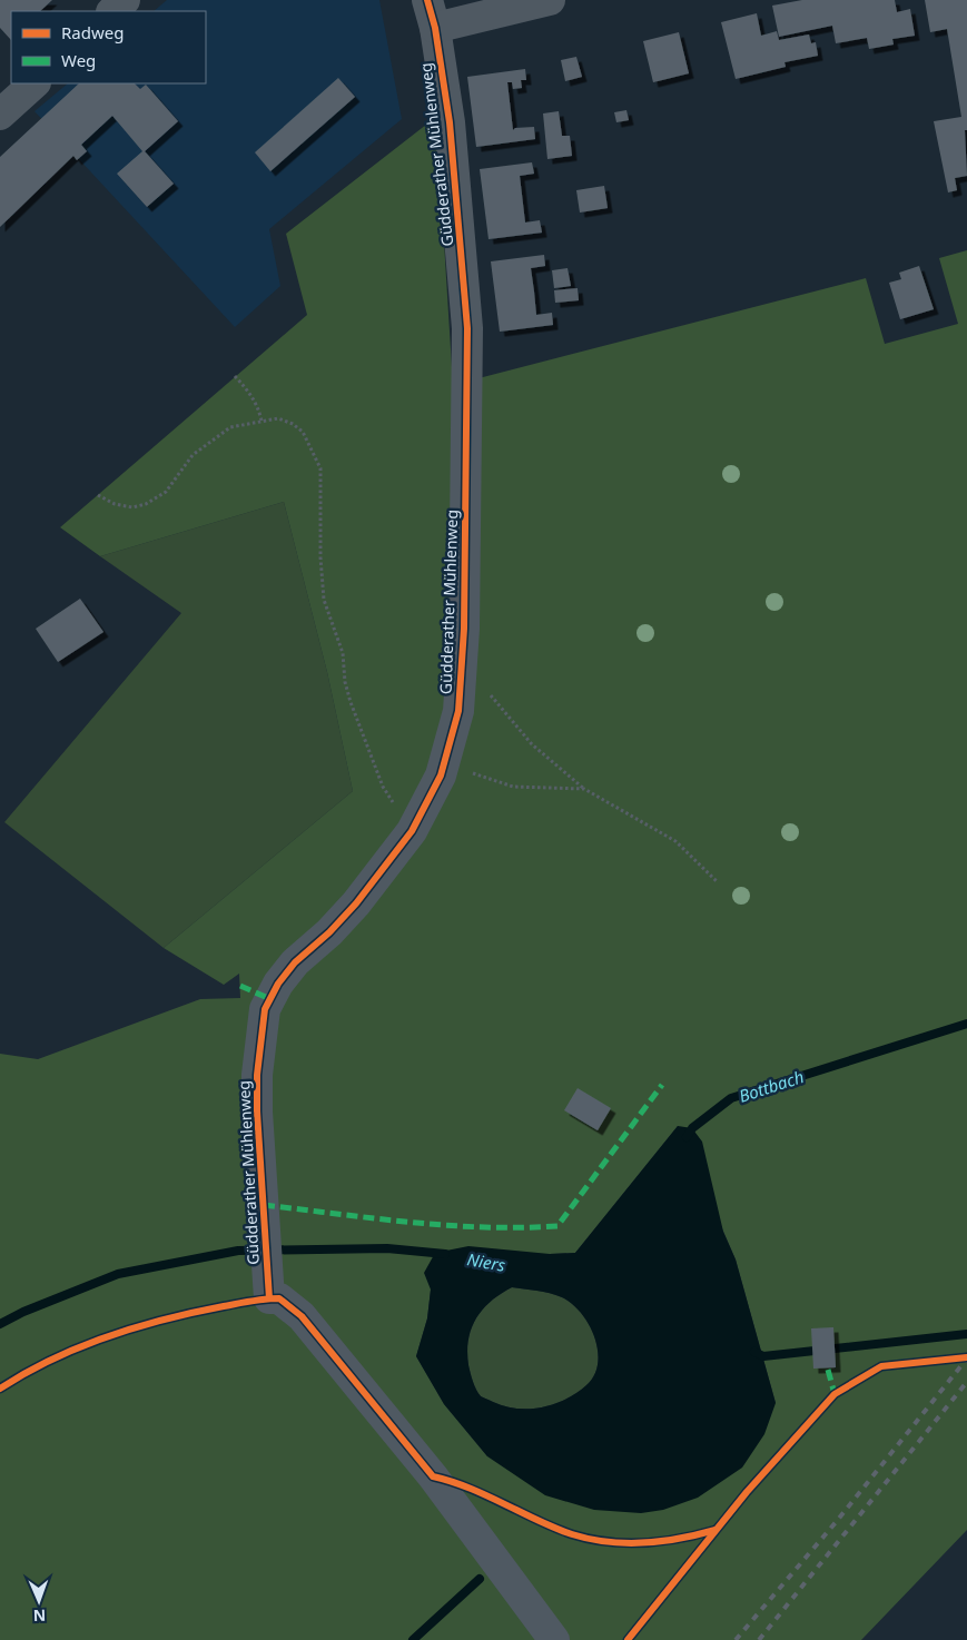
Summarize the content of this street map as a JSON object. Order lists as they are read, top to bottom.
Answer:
{
  "streets": {
    "street": ["Güdderather Mühlenweg"]
  },
  "water": ["Bottbach", "Niers"],
  "legend": ["Radweg", "Weg"],
  "north": "bottom"
}
